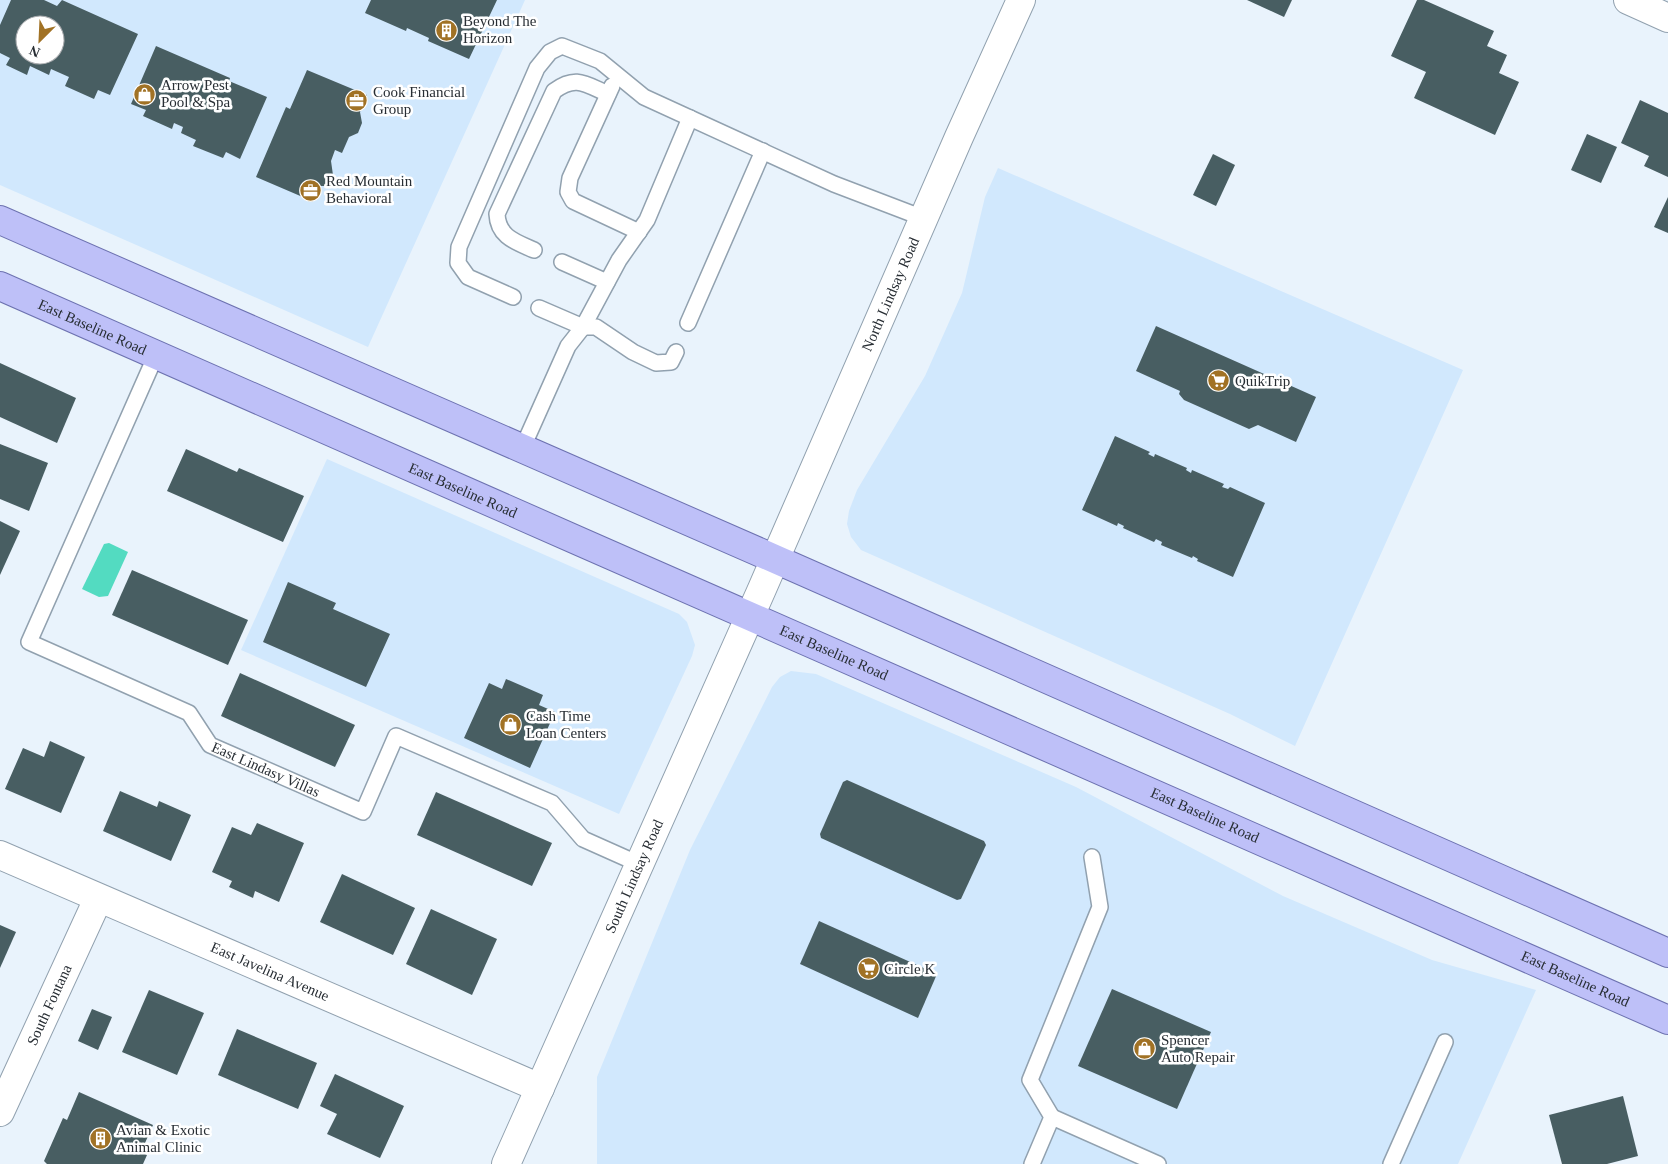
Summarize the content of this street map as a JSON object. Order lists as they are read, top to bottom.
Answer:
{
  "streets": {
    "main road": [
      "North Lindsay Road",
      "East Baseline Road",
      "South Lindsay Road",
      "East Javelina Avenue",
      "South Fontana"
    ],
    "lane": ["East Lindasy Villas"]
  },
  "crossings": [
    ["North Lindsay Road", "South Lindsay Road"],
    ["East Baseline Road", "East Lindasy Villas"],
    ["East Baseline Road", "South Lindsay Road"],
    ["East Lindasy Villas", "South Lindsay Road"],
    ["South Lindsay Road", "East Javelina Avenue"],
    ["East Javelina Avenue", "South Fontana"]
  ],
  "places": {
    "building": ["Beyond The Horizon", "Avian & Exotic Animal Clinic"],
    "shop": ["Arrow Pest Pool & Spa", "Cash Time Loan Centers", "Spencer Auto Repair"],
    "office": ["Cook Financial Group", "Red Mountain Behavioral"],
    "supermarket": ["QuikTrip", "Circle K"]
  },
  "north": "bottom left"
}
